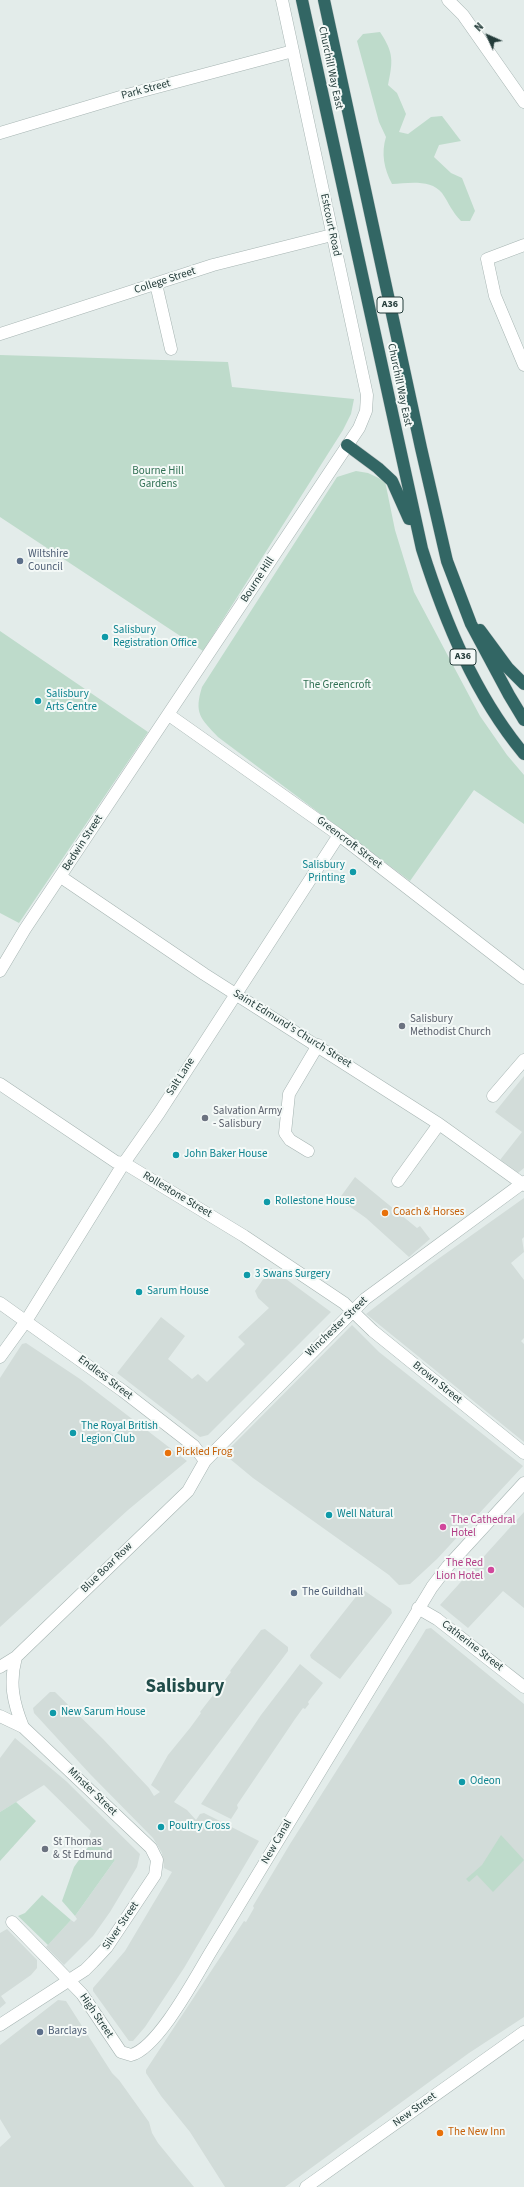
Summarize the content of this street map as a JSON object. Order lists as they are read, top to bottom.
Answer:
{
  "streets": {
    "highway": ["Churchill Way East", "A36"],
    "street": [
      "Park Street",
      "Estcourt Road",
      "College Street",
      "Bourne Hill",
      "Bedwin Street",
      "Greencroft Street",
      "Saint Edmund's Church Street",
      "Salt Lane",
      "Rollestone Street",
      "Winchester Street",
      "Endless Street",
      "Brown Street",
      "Blue Boar Row",
      "Catherine Street",
      "Minster Street",
      "New Canal",
      "Silver Street",
      "High Street",
      "New Street"
    ]
  },
  "crossings": [
    ["Park Street", "Estcourt Road"],
    ["Estcourt Road", "College Street"],
    ["Estcourt Road", "Bourne Hill"],
    ["Bourne Hill", "Bedwin Street"],
    ["Bourne Hill", "Greencroft Street"],
    ["Bedwin Street", "Greencroft Street"],
    ["Bedwin Street", "Saint Edmund's Church Street"],
    ["Greencroft Street", "Salt Lane"],
    ["Saint Edmund's Church Street", "Salt Lane"],
    ["Saint Edmund's Church Street", "Winchester Street"],
    ["Salt Lane", "Rollestone Street"],
    ["Salt Lane", "Endless Street"],
    ["Rollestone Street", "Winchester Street"],
    ["Rollestone Street", "Brown Street"],
    ["Winchester Street", "Endless Street"],
    ["Winchester Street", "Brown Street"],
    ["Winchester Street", "Blue Boar Row"],
    ["Endless Street", "Blue Boar Row"],
    ["Blue Boar Row", "Minster Street"],
    ["Catherine Street", "New Canal"],
    ["Minster Street", "Silver Street"],
    ["New Canal", "High Street"],
    ["Silver Street", "High Street"]
  ],
  "districts": ["Salisbury"],
  "parks": ["Bourne Hill Gardens", "The Greencroft"],
  "places": [
    "Wiltshire Council",
    "Salisbury Registration Office",
    "Salisbury Arts Centre",
    "Salisbury Printing",
    "Salisbury Methodist Church",
    "Salvation Army - Salisbury",
    "John Baker House",
    "Rollestone House",
    "Coach & Horses",
    "3 Swans Surgery",
    "Sarum House",
    "The Royal British Legion Club",
    "Pickled Frog",
    "Well Natural",
    "The Cathedral Hotel",
    "The Red Lion Hotel",
    "The Guildhall",
    "New Sarum House",
    "Odeon",
    "Poultry Cross",
    "St Thomas & St Edmund",
    "Barclays",
    "The New Inn"
  ],
  "north": "top left"
}
